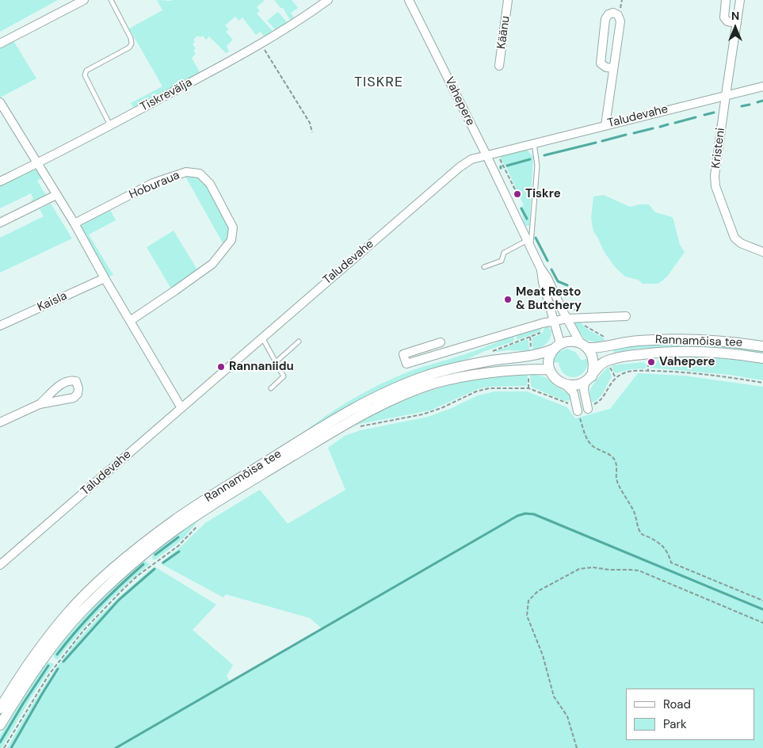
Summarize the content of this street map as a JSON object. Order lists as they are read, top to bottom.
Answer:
{
  "streets": {
    "street": [
      "Käänu",
      "Tiskrevälja",
      "Vahepere",
      "Taludevahe",
      "Kristeni",
      "Hoburaua",
      "Kaisla",
      "Rannamõisa tee"
    ]
  },
  "crossings": [
    ["Vahepere", "Taludevahe"],
    ["Vahepere", "Rannamõisa tee"],
    ["Taludevahe", "Kristeni"]
  ],
  "districts": ["TISKRE"],
  "places": [
    "Tiskre",
    "Meat Resto & Butchery",
    "Vahepere",
    "Rannaniidu"
  ],
  "legend": ["Road", "Park"],
  "north": "top"
}
